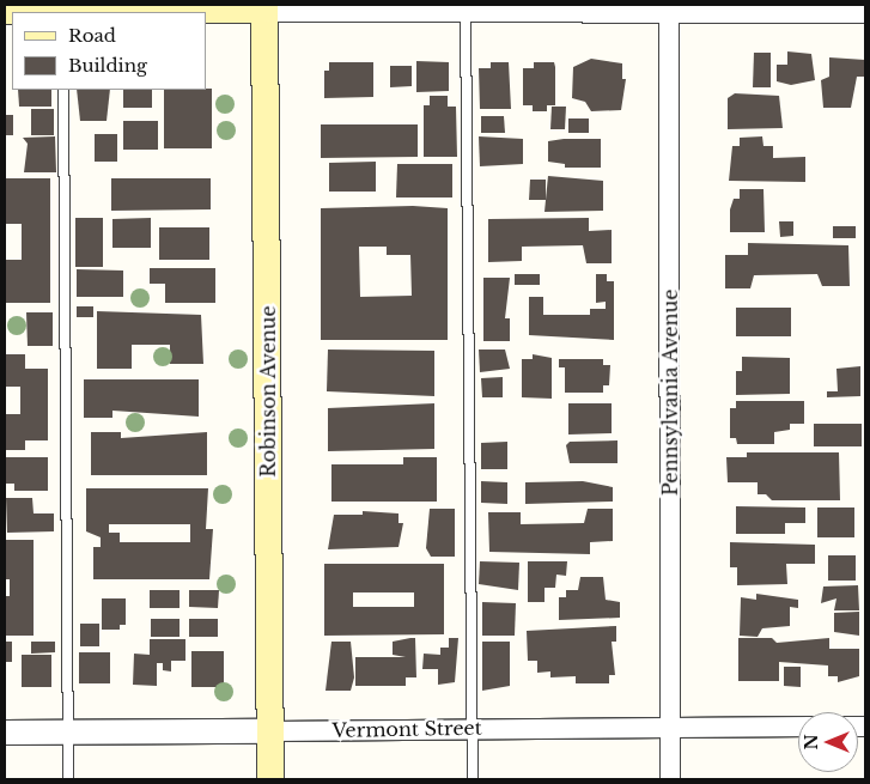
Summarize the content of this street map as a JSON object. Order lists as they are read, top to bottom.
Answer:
{
  "streets": {
    "main road": ["Robinson Avenue"],
    "street": ["Pennsylvania Avenue", "Vermont Street"]
  },
  "crossings": [
    ["Robinson Avenue", "Vermont Street"],
    ["Pennsylvania Avenue", "Vermont Street"]
  ],
  "legend": ["Road", "Building"],
  "north": "left"
}
